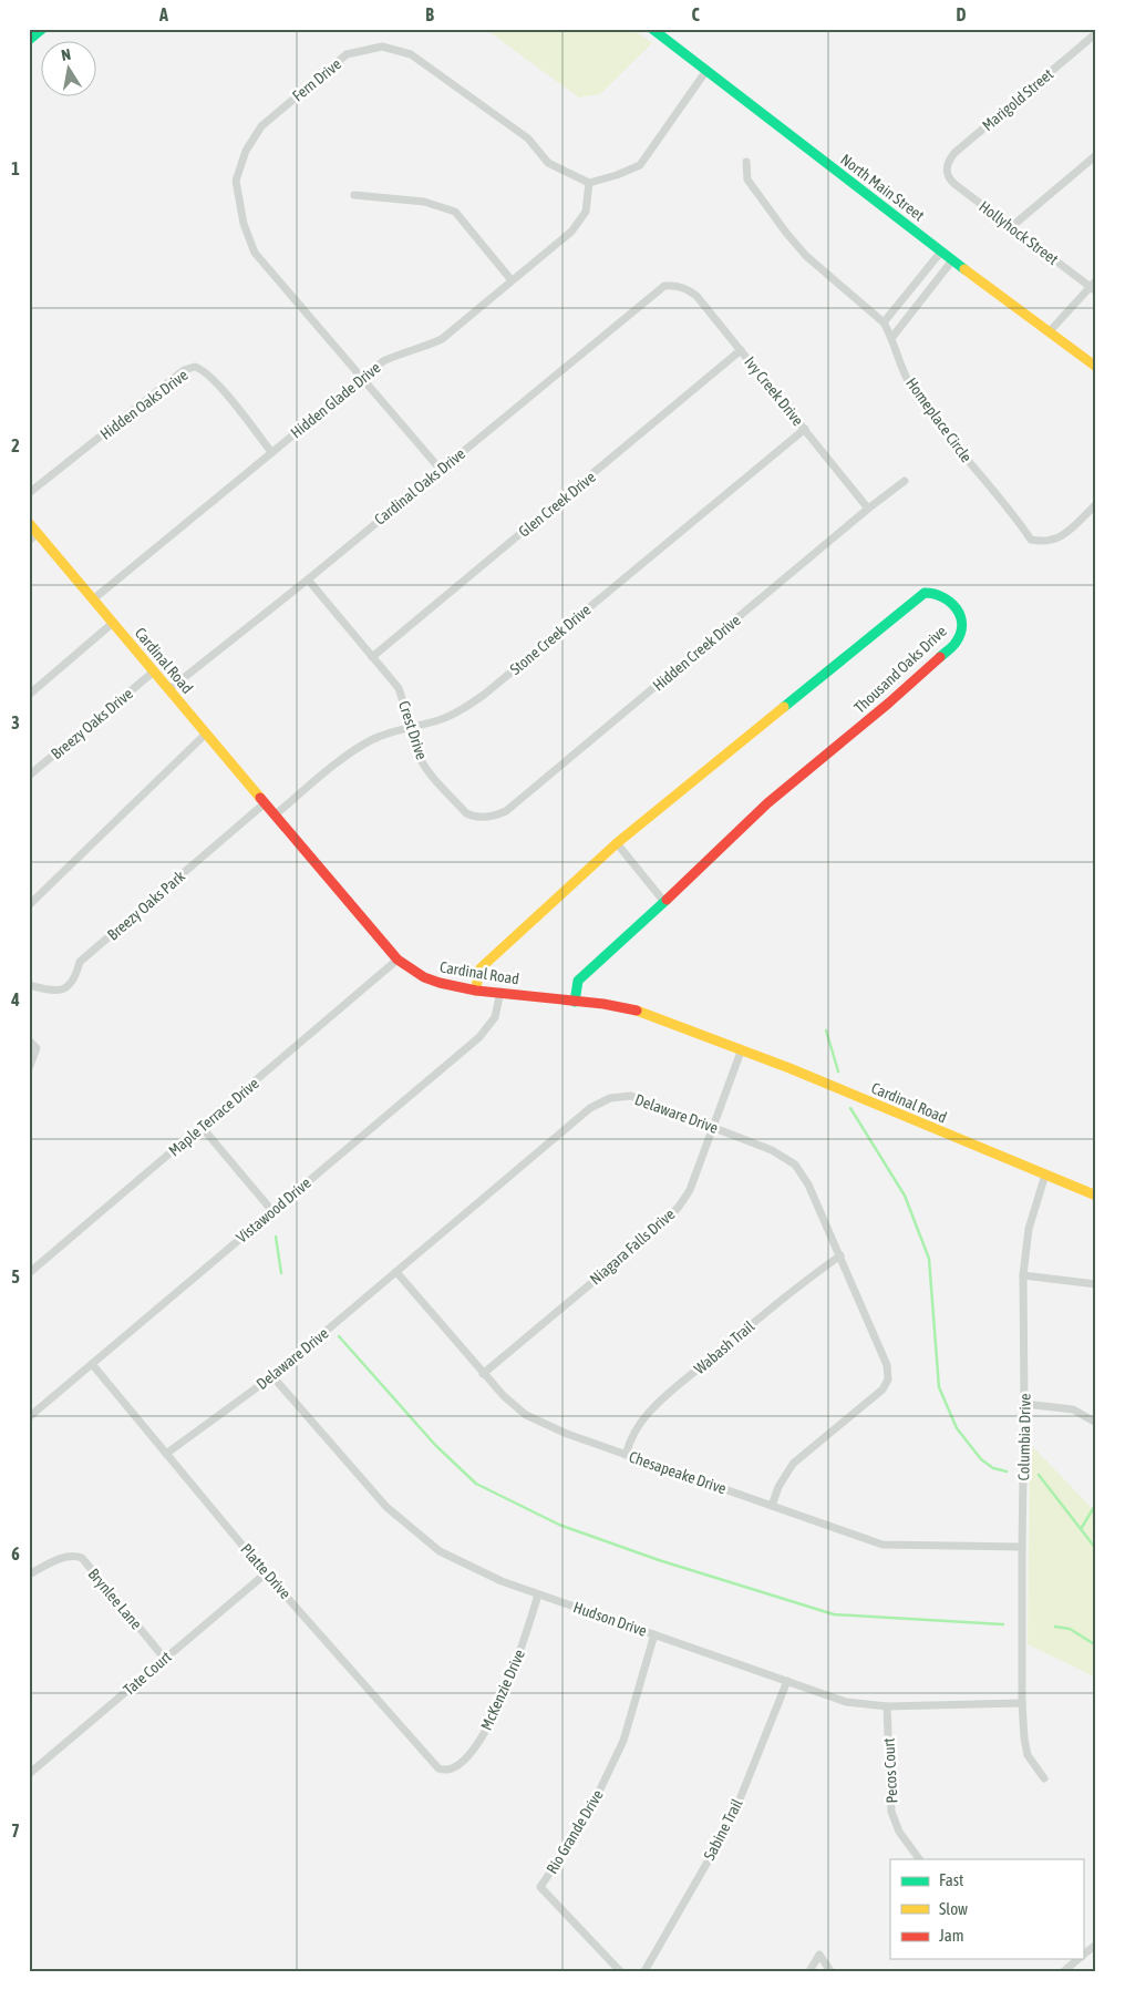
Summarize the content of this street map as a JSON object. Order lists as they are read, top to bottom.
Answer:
{
  "streets": {
    "street": [
      "Fern Drive",
      "Marigold Street",
      "North Main Street",
      "Hollyhock Street",
      "Ivy Creek Drive",
      "Hidden Glade Drive",
      "Hidden Oaks Drive",
      "Homeplace Circle",
      "Cardinal Oaks Drive",
      "Glen Creek Drive",
      "Stone Creek Drive",
      "Hidden Creek Drive",
      "Cardinal Road",
      "Thousand Oaks Drive",
      "Breezy Oaks Drive",
      "Crest Drive",
      "Breezy Oaks Park",
      "Delaware Drive",
      "Maple Terrace Drive",
      "Vistawood Drive",
      "Niagara Falls Drive",
      "Wabash Trail",
      "Columbia Drive",
      "Chesapeake Drive",
      "Platte Drive",
      "Brynlee Lane",
      "Hudson Drive",
      "Tate Court",
      "McKenzie Drive",
      "Pecos Court",
      "Sabine Trail",
      "Rio Grande Drive"
    ]
  },
  "crossings": [
    ["Fern Drive", "Hidden Glade Drive"],
    ["Fern Drive", "Cardinal Oaks Drive"],
    ["Marigold Street", "Hollyhock Street"],
    ["Ivy Creek Drive", "Cardinal Oaks Drive"],
    ["Ivy Creek Drive", "Glen Creek Drive"],
    ["Ivy Creek Drive", "Stone Creek Drive"],
    ["Ivy Creek Drive", "Hidden Creek Drive"],
    ["Hidden Glade Drive", "Hidden Oaks Drive"],
    ["Hidden Glade Drive", "Cardinal Road"],
    ["Cardinal Oaks Drive", "Cardinal Road"],
    ["Cardinal Oaks Drive", "Crest Drive"],
    ["Glen Creek Drive", "Crest Drive"],
    ["Stone Creek Drive", "Cardinal Road"],
    ["Stone Creek Drive", "Crest Drive"],
    ["Hidden Creek Drive", "Crest Drive"],
    ["Cardinal Road", "Thousand Oaks Drive"],
    ["Cardinal Road", "Breezy Oaks Drive"],
    ["Cardinal Road", "Breezy Oaks Park"],
    ["Cardinal Road", "Maple Terrace Drive"],
    ["Cardinal Road", "Vistawood Drive"],
    ["Cardinal Road", "Niagara Falls Drive"],
    ["Cardinal Road", "Columbia Drive"],
    ["Delaware Drive", "Niagara Falls Drive"],
    ["Delaware Drive", "Wabash Trail"],
    ["Delaware Drive", "Chesapeake Drive"],
    ["Delaware Drive", "Platte Drive"],
    ["Delaware Drive", "Hudson Drive"],
    ["Vistawood Drive", "Platte Drive"],
    ["Niagara Falls Drive", "Chesapeake Drive"],
    ["Wabash Trail", "Chesapeake Drive"],
    ["Columbia Drive", "Chesapeake Drive"],
    ["Columbia Drive", "Hudson Drive"],
    ["Platte Drive", "Tate Court"],
    ["Platte Drive", "McKenzie Drive"],
    ["Brynlee Lane", "Tate Court"],
    ["Hudson Drive", "McKenzie Drive"],
    ["Hudson Drive", "Pecos Court"],
    ["Hudson Drive", "Sabine Trail"],
    ["Hudson Drive", "Rio Grande Drive"]
  ],
  "legend": ["Fast", "Slow", "Jam"],
  "north": "top",
  "grid": {
    "columns": [
      "A",
      "B",
      "C",
      "D"
    ],
    "rows": [
      "1",
      "2",
      "3",
      "4",
      "5",
      "6",
      "7"
    ]
  }
}
